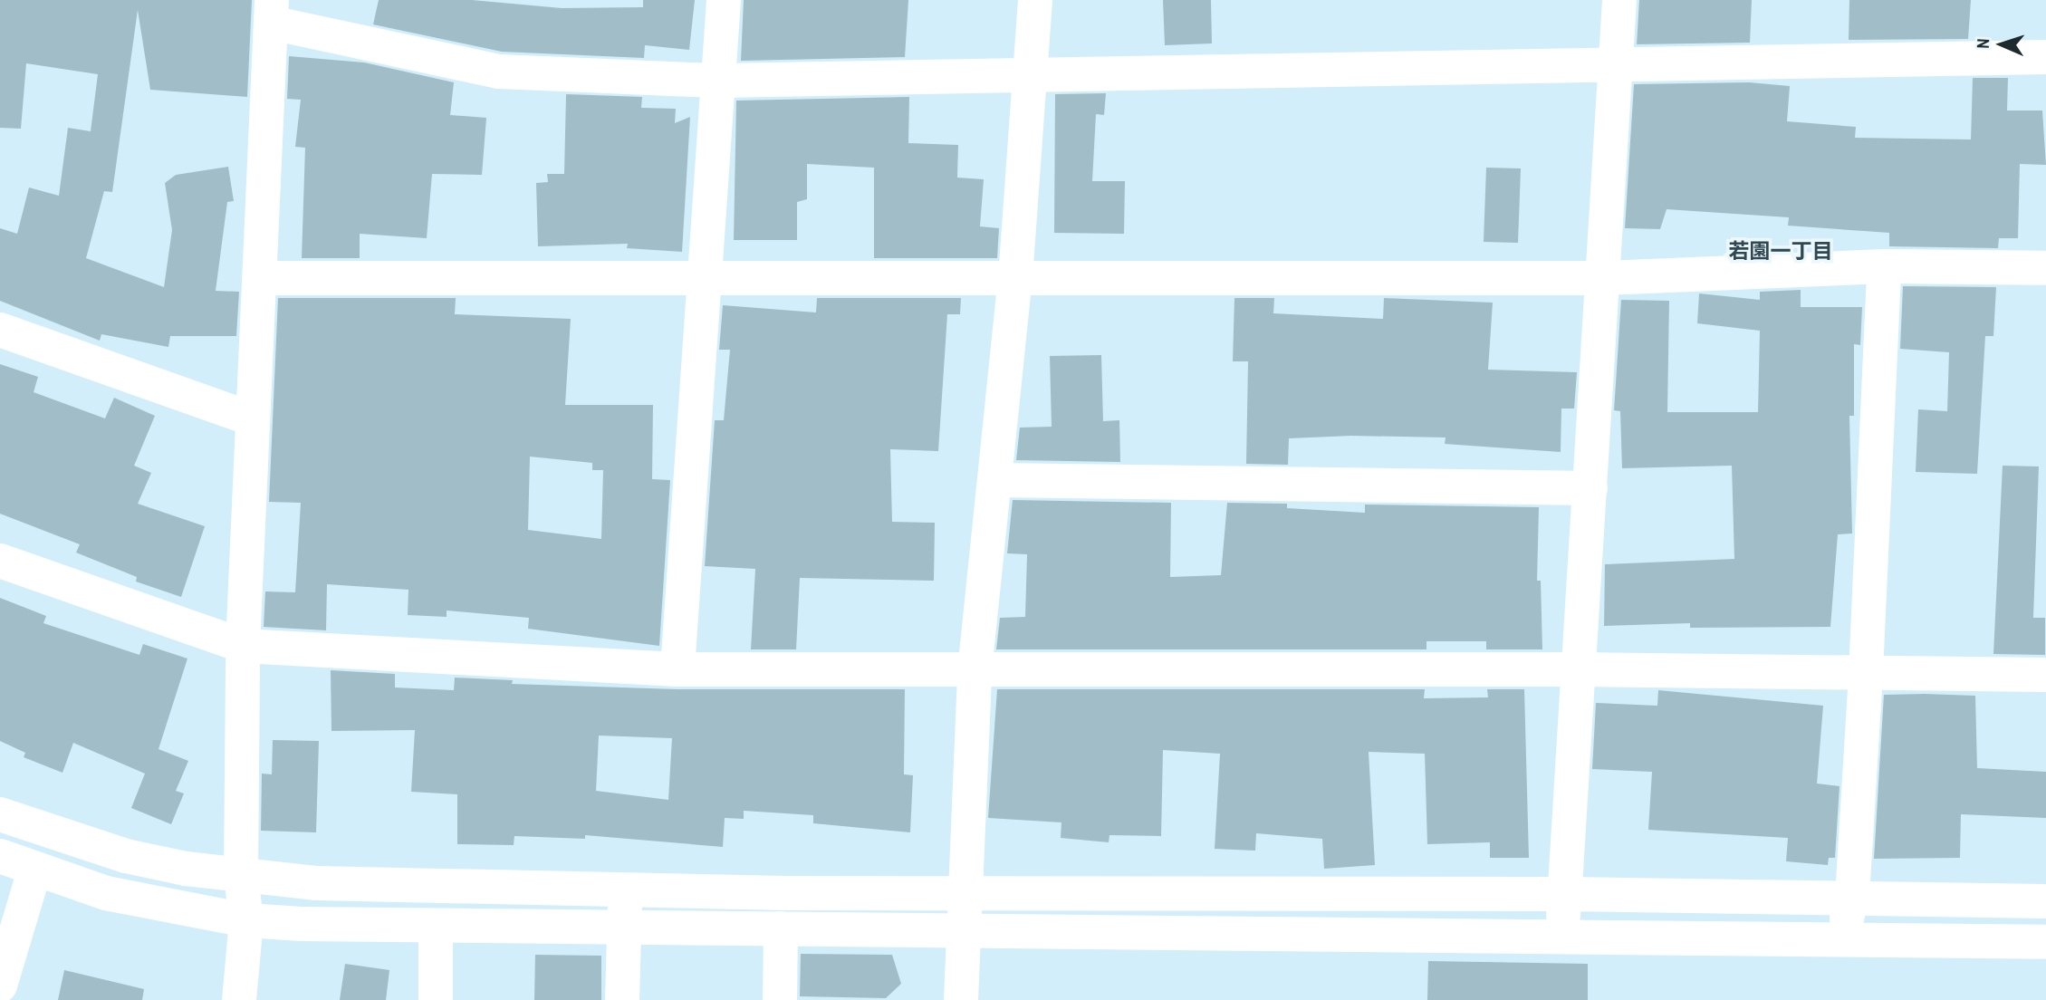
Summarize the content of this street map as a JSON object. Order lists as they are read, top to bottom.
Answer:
{
  "districts": ["若園一丁目"],
  "north": "left"
}
